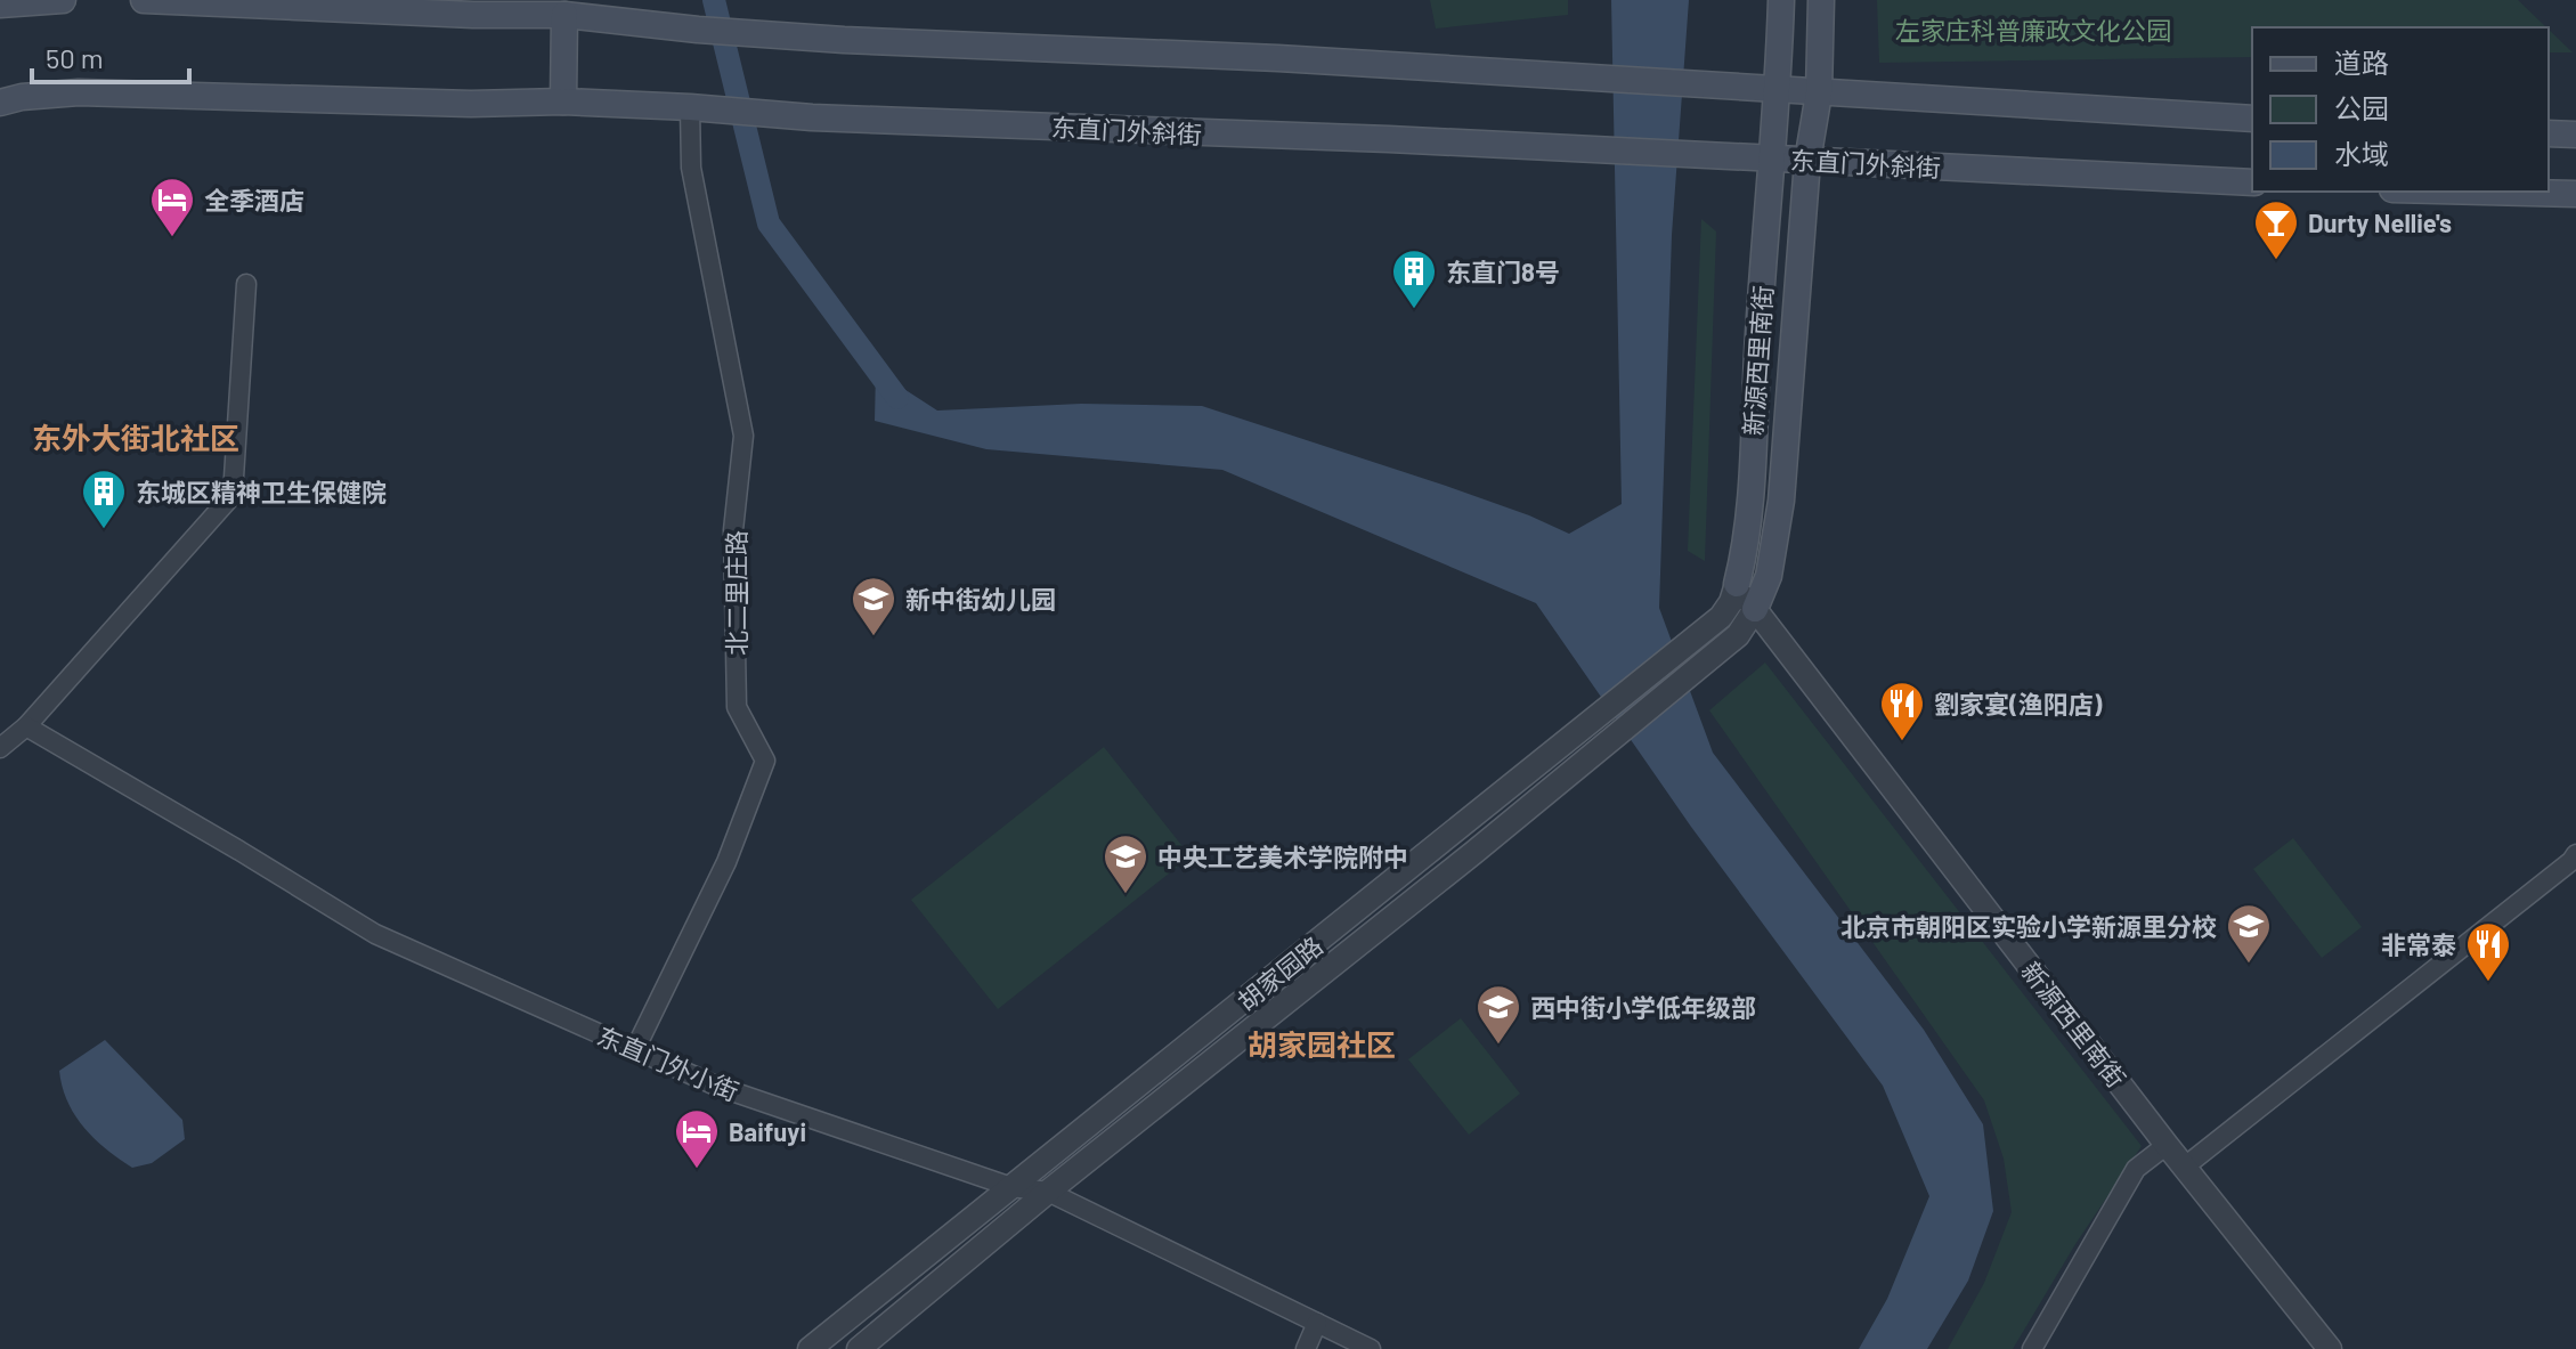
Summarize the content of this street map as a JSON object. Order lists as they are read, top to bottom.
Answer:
{
  "streets": {
    "main road": ["东直门外斜街", "新源西里南街"],
    "street": ["北二里庄路", "胡家园路", "东直门外小街"]
  },
  "crossings": [
    ["东直门外斜街", "新源西里南街"],
    ["东直门外斜街", "北二里庄路"],
    ["新源西里南街", "胡家园路"],
    ["北二里庄路", "东直门外小街"],
    ["胡家园路", "东直门外小街"]
  ],
  "districts": ["东外大街北社区", "胡家园社区"],
  "parks": ["左家庄科普廉政文化公园"],
  "places": {
    "hotel": ["全季酒店", "Baifuyi"],
    "bar": ["Durty Nellie's"],
    "building": ["东直门8号", "东城区精神卫生保健院"],
    "school or university": [
      "新中街幼儿园",
      "中央工艺美术学院附中",
      "北京市朝阳区实验小学新源里分校",
      "西中街小学低年级部"
    ],
    "restaurant": ["劉家宴(渔阳店)", "非常泰"]
  },
  "legend": ["道路", "公园", "水域"],
  "scale_bar": "50 m"
}
